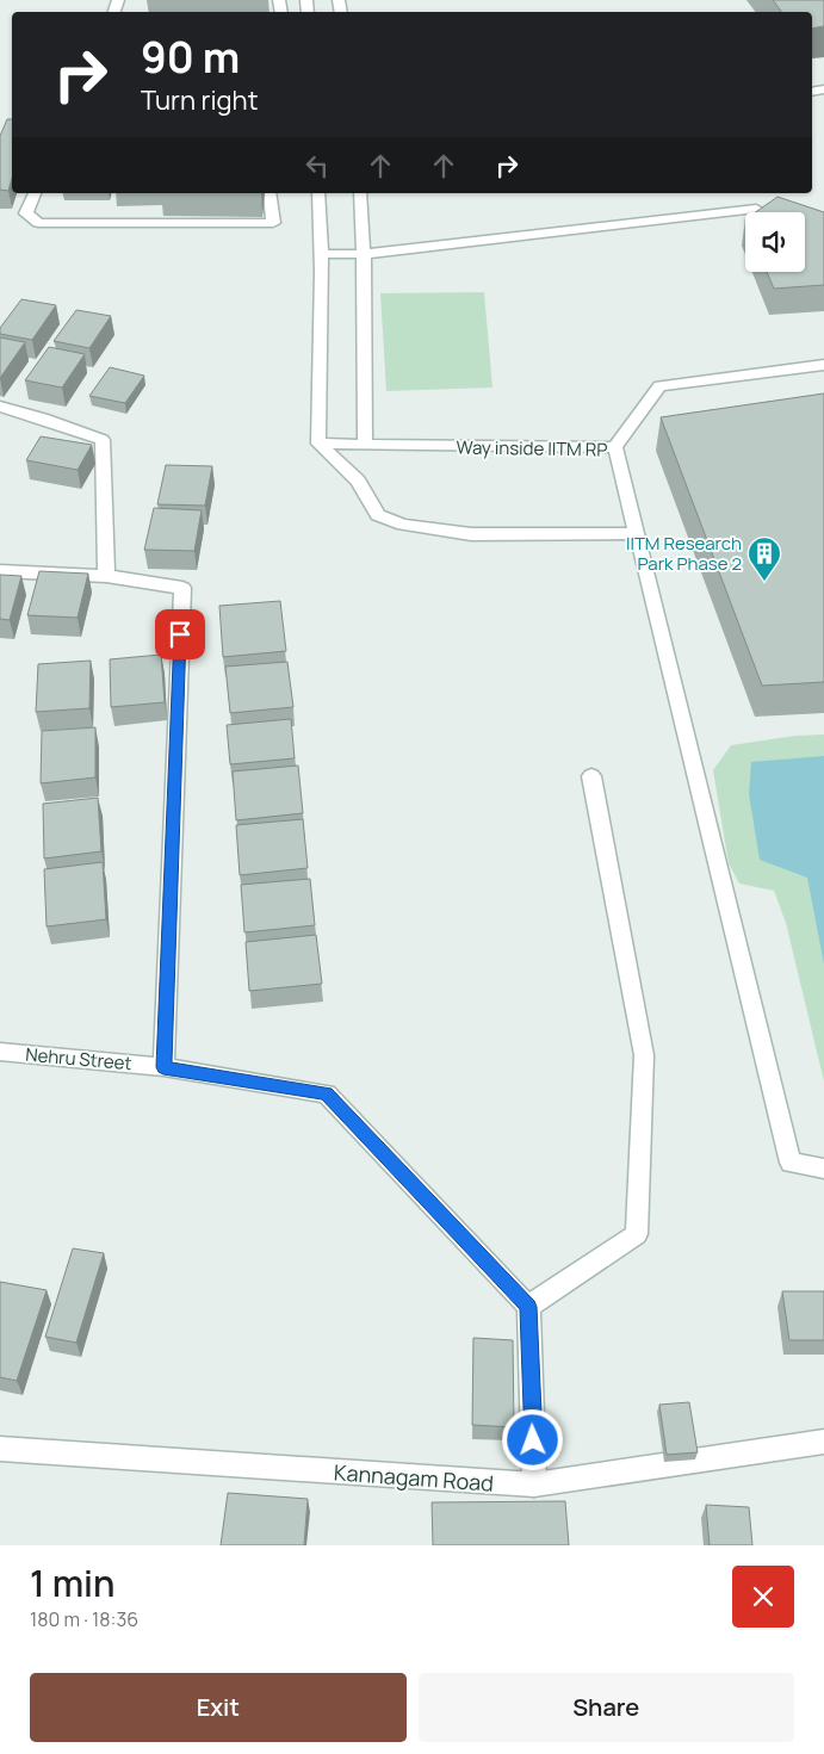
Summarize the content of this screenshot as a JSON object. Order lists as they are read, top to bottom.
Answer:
{
  "streets": {
    "street": ["Way inside IITM RP", "Nehru Street", "Kannagam Road"]
  },
  "places": {
    "building": ["IITM Research Park Phase 2"]
  },
  "page": {
    "turn": ["90 m", "Turn right"],
    "heading": ["1 min", "180 m · 18:36"],
    "buttons": ["Exit", "Share"]
  }
}
